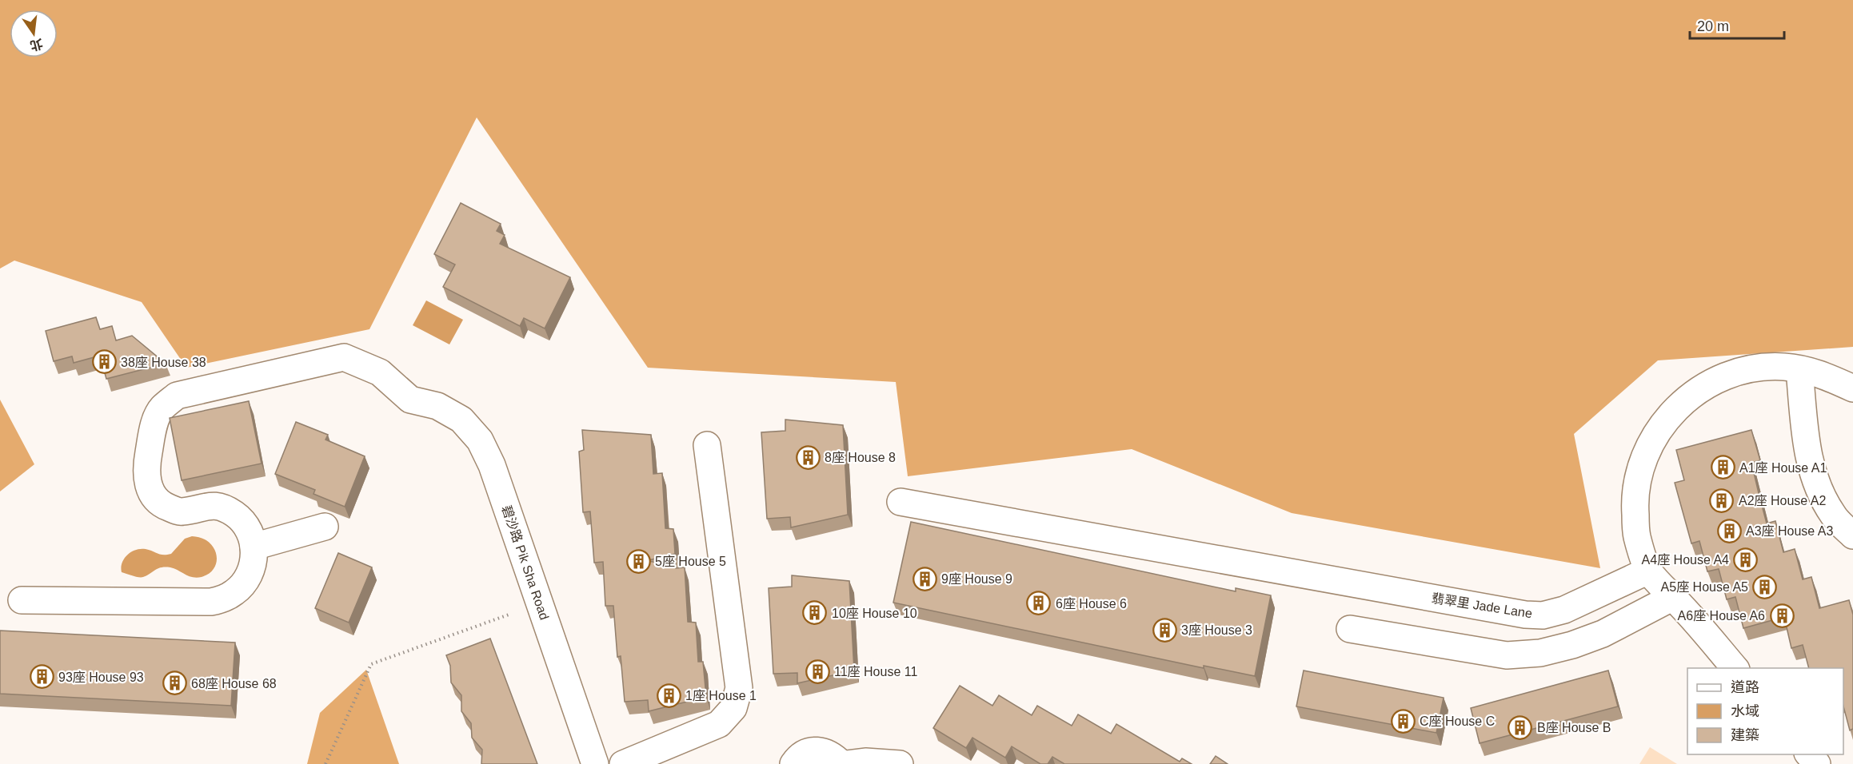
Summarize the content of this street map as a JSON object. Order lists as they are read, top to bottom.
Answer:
{
  "streets": {
    "street": ["碧沙路 Pik Sha Road", "翡翠里 Jade Lane"]
  },
  "places": {
    "building": [
      "38座 House 38",
      "8座 House 8",
      "A1座 House A1",
      "A2座 House A2",
      "A3座 House A3",
      "A4座 House A4",
      "5座 House 5",
      "9座 House 9",
      "A5座 House A5",
      "6座 House 6",
      "10座 House 10",
      "A6座 House A6",
      "3座 House 3",
      "11座 House 11",
      "93座 House 93",
      "68座 House 68",
      "1座 House 1",
      "C座 House C",
      "B座 House B"
    ]
  },
  "legend": ["道路", "水域", "建築"],
  "scale_bar": "20 m",
  "north": "bottom"
}
